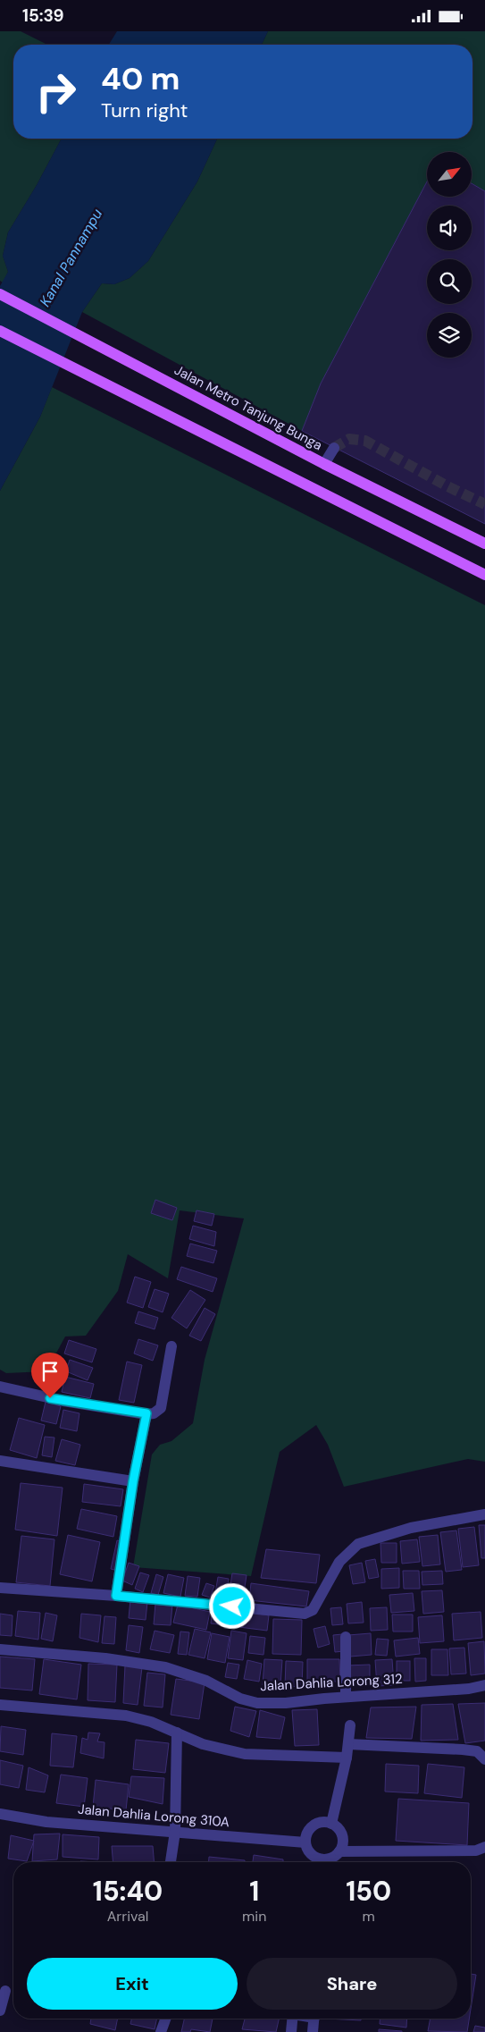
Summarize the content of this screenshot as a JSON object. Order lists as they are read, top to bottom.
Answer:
{
  "streets": {
    "main road": ["Jalan Metro Tanjung Bunga"],
    "street": ["Jalan Dahlia Lorong 312", "Jalan Dahlia Lorong 310A"]
  },
  "water": ["Kanal Pannampu"],
  "north": "top right",
  "page": {
    "status": "15:39",
    "turn": ["40 m", "Turn right"],
    "eta": [
      "15:40",
      "Arrival",
      "1",
      "min",
      "150",
      "m"
    ],
    "buttons": ["Exit", "Share"]
  }
}
